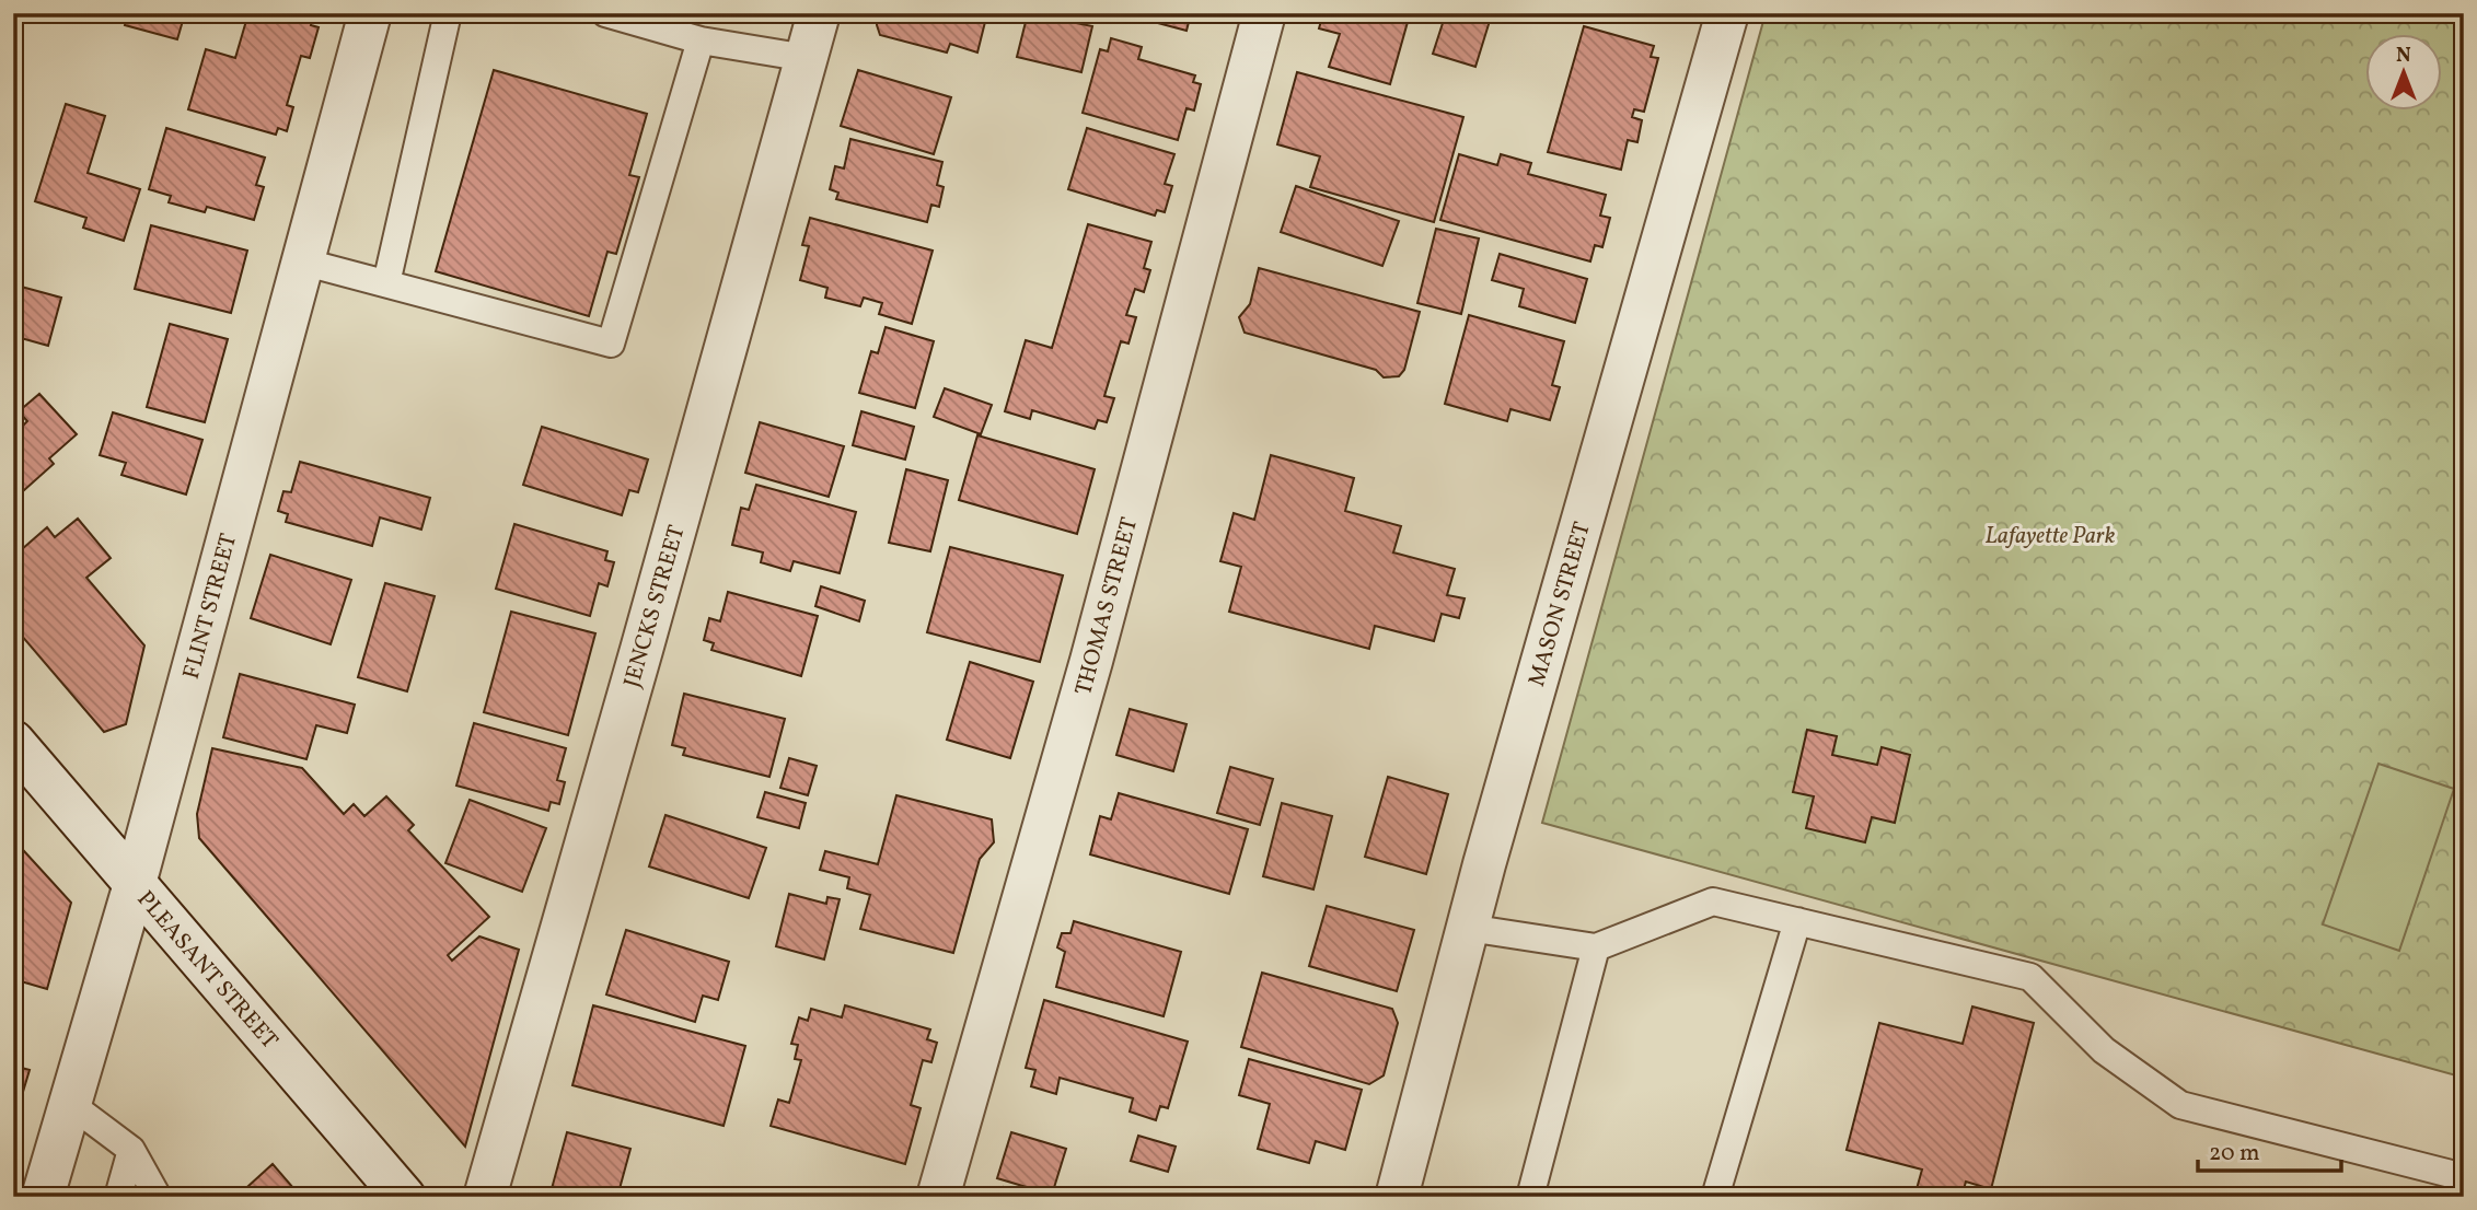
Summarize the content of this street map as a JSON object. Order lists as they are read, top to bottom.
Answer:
{
  "streets": {
    "street": [
      "MASON STREET",
      "FLINT STREET",
      "JENCKS STREET",
      "THOMAS STREET",
      "PLEASANT STREET"
    ]
  },
  "crossings": [
    ["FLINT STREET", "PLEASANT STREET"]
  ],
  "parks": ["Lafayette Park"],
  "scale_bar": "20 m",
  "north": "top"
}
